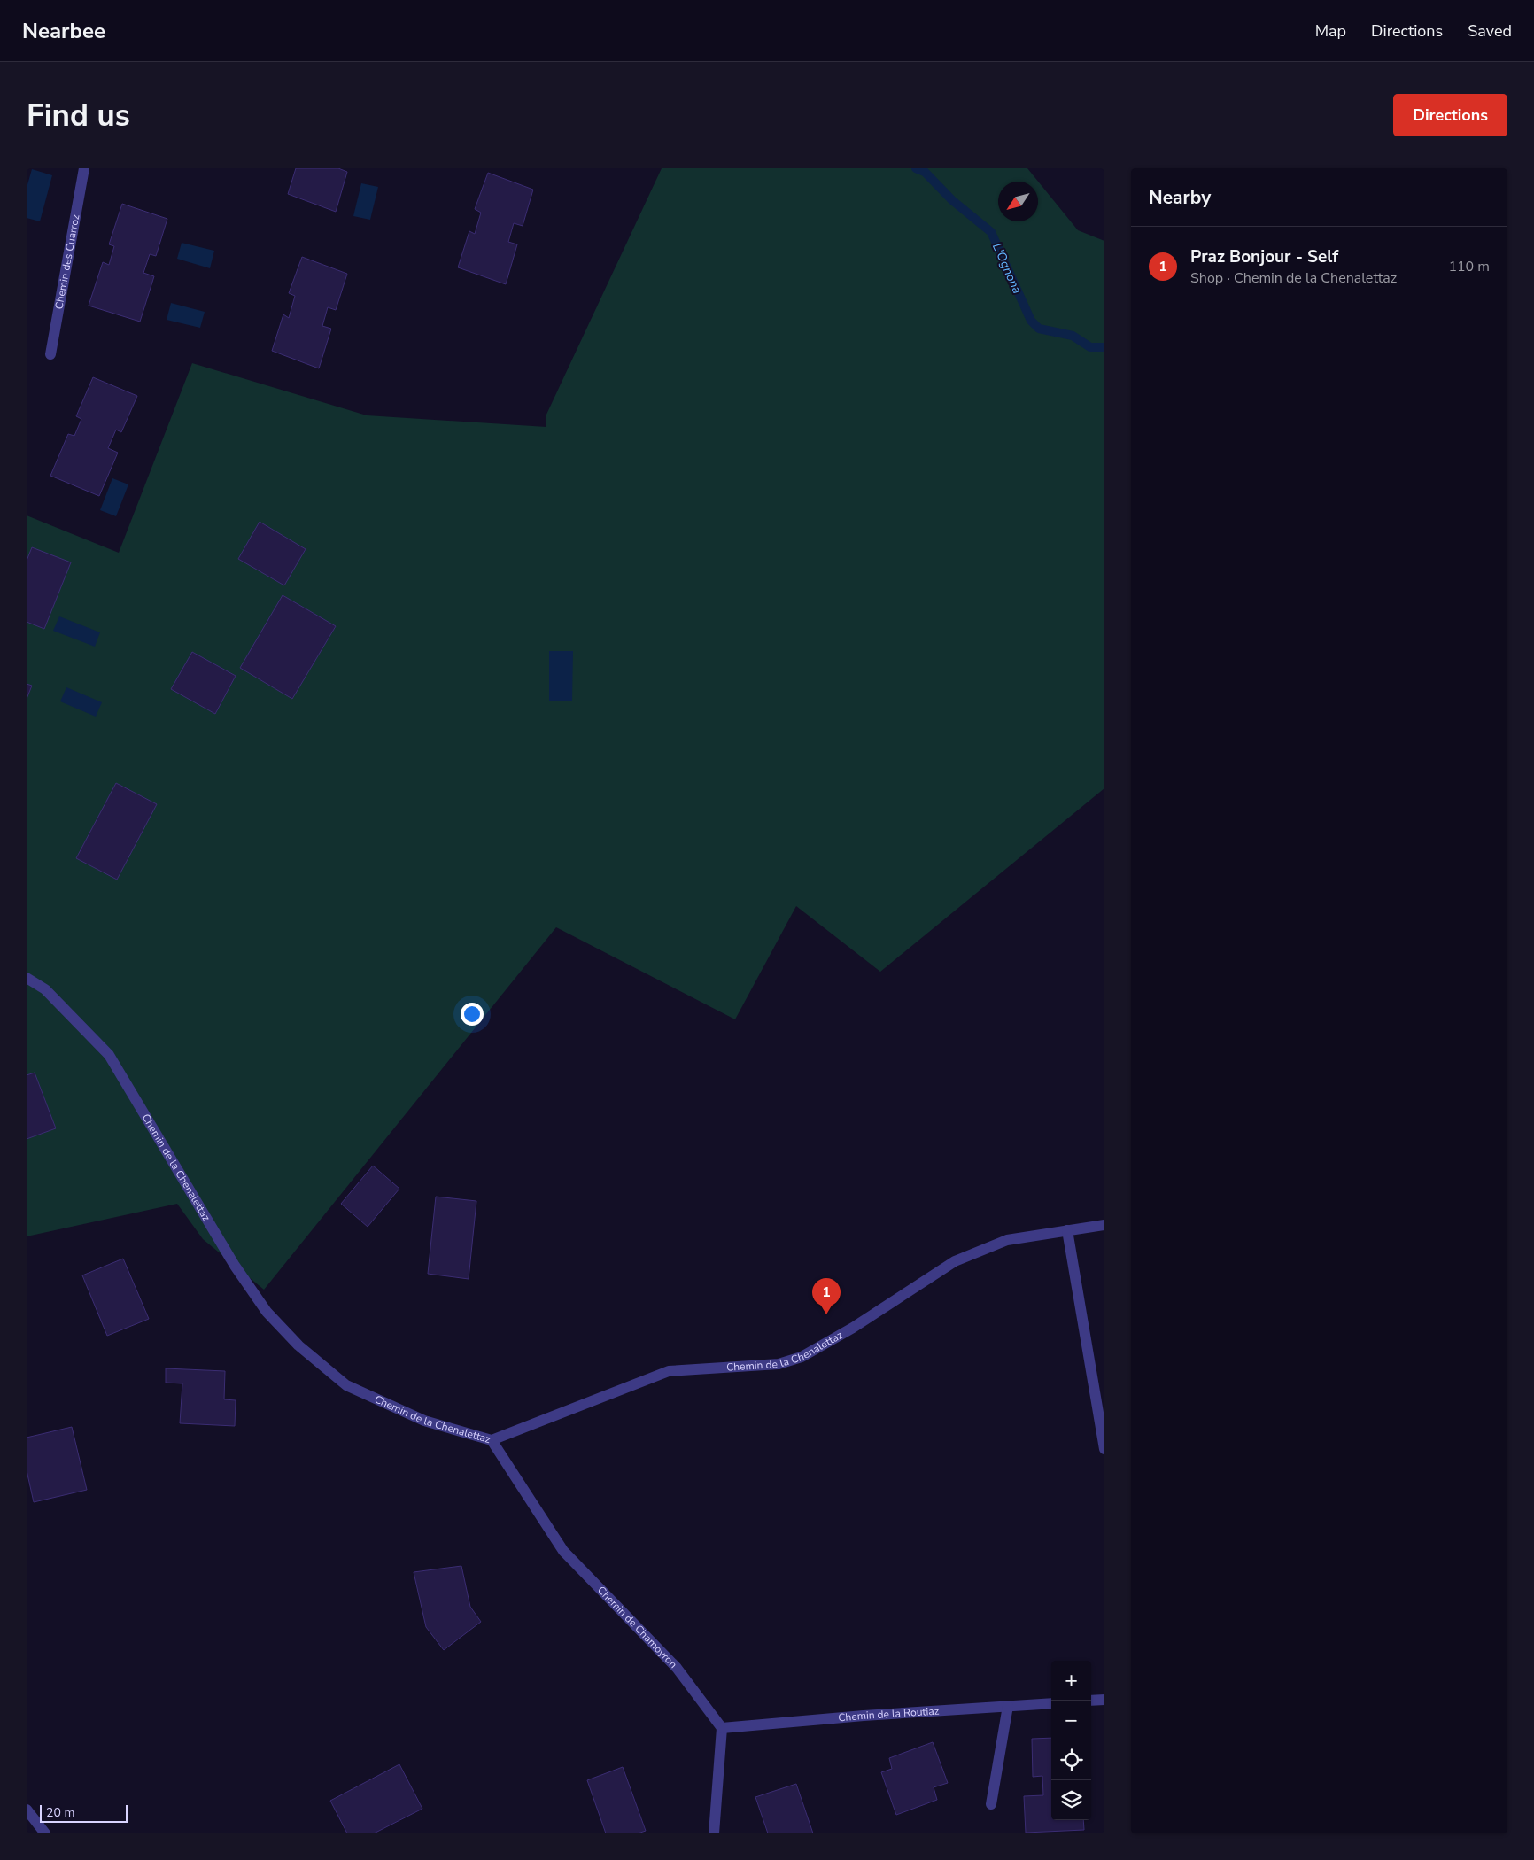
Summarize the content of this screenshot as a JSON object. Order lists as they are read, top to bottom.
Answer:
{
  "streets": {
    "street": [
      "Chemin des Cuarroz",
      "Chemin de la Chenalettaz",
      "Chemin de Chamoyron",
      "Chemin de la Routiaz"
    ]
  },
  "crossings": [
    ["Chemin de la Chenalettaz", "Chemin de Chamoyron"],
    ["Chemin de Chamoyron", "Chemin de la Routiaz"]
  ],
  "water": ["L'Ognona"],
  "scale_bar": "20 m",
  "north": "bottom left",
  "page": {
    "header": "Nearbee",
    "nav": ["Map", "Directions", "Saved"],
    "buttons": "Directions",
    "title": "Find us",
    "heading": "Nearby",
    "list": [
      {
        "mark": "1",
        "name": "Praz Bonjour - Self",
        "note": "Shop · Chemin de la Chenalettaz",
        "value": "110 m"
      }
    ],
    "pins": "1",
    "map_buttons": ["+", "−"],
    "scale": "20 m"
  }
}
